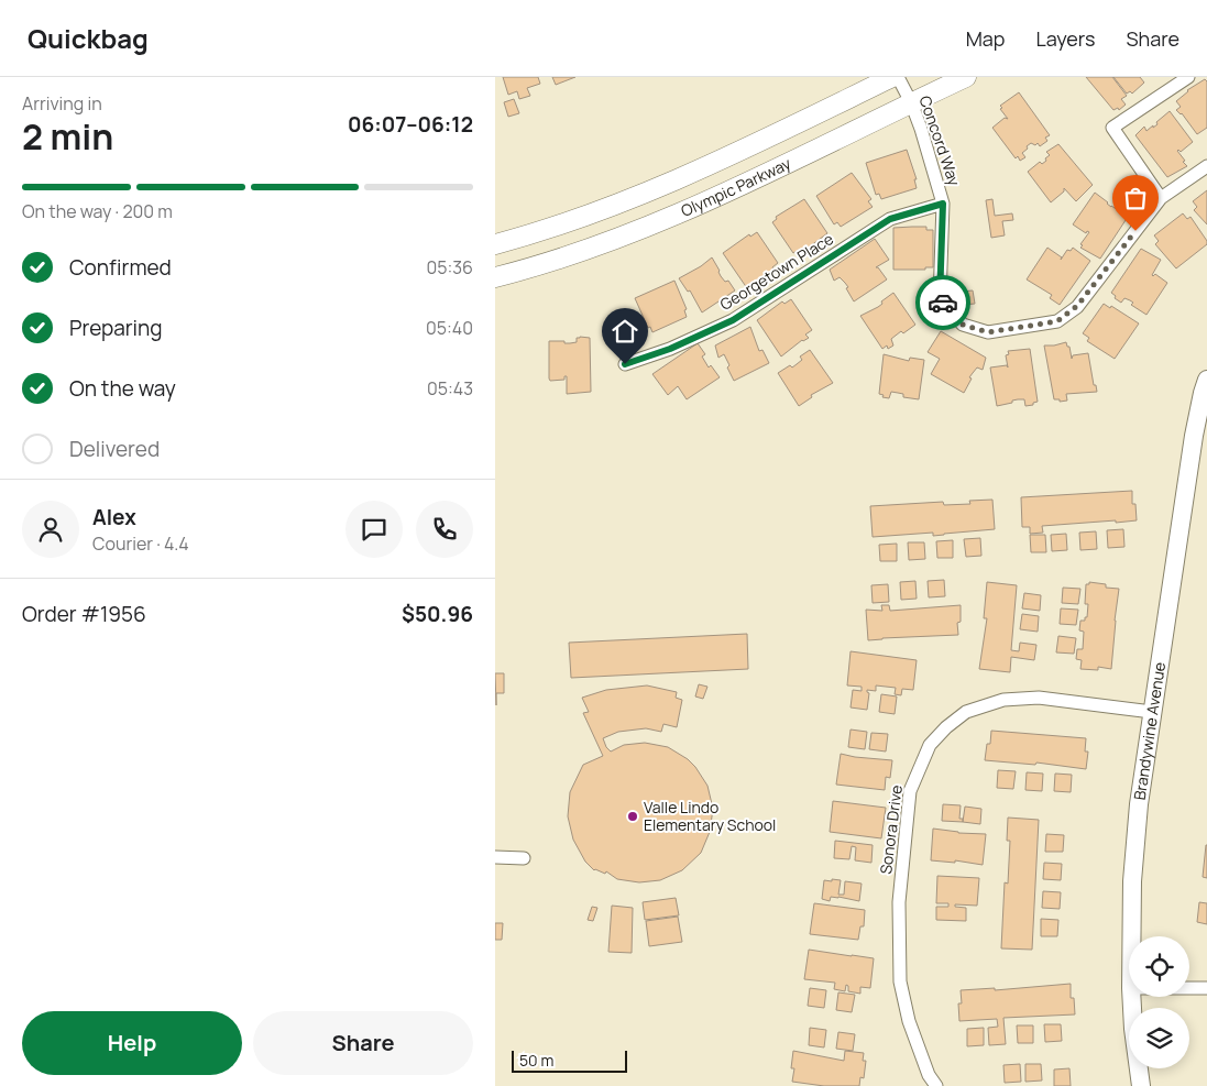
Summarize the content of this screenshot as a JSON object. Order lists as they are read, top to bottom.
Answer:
{
  "streets": {
    "main road": ["Olympic Parkway"],
    "street": [
      "Concord Way",
      "Georgetown Place",
      "Brandywine Avenue",
      "Sonora Drive"
    ]
  },
  "crossings": [
    ["Concord Way", "Olympic Parkway"],
    ["Concord Way", "Georgetown Place"],
    ["Brandywine Avenue", "Sonora Drive"]
  ],
  "places": ["Valle Lindo Elementary School"],
  "scale_bar": "50 m",
  "page": {
    "header": "Quickbag",
    "nav": ["Map", "Layers", "Share"],
    "heading": ["2 min", "Arriving in", "06:07–06:12"],
    "panel": [
      "Alex",
      "Courier · 4.4",
      "Order #1956",
      "$50.96"
    ],
    "bar": "On the way · 200 m",
    "list": [
      ["Confirmed", "05:36"],
      ["Preparing", "05:40"],
      ["On the way", "05:43"],
      "Delivered"
    ],
    "buttons": ["Help", "Share"],
    "scale": "50 m"
  }
}
